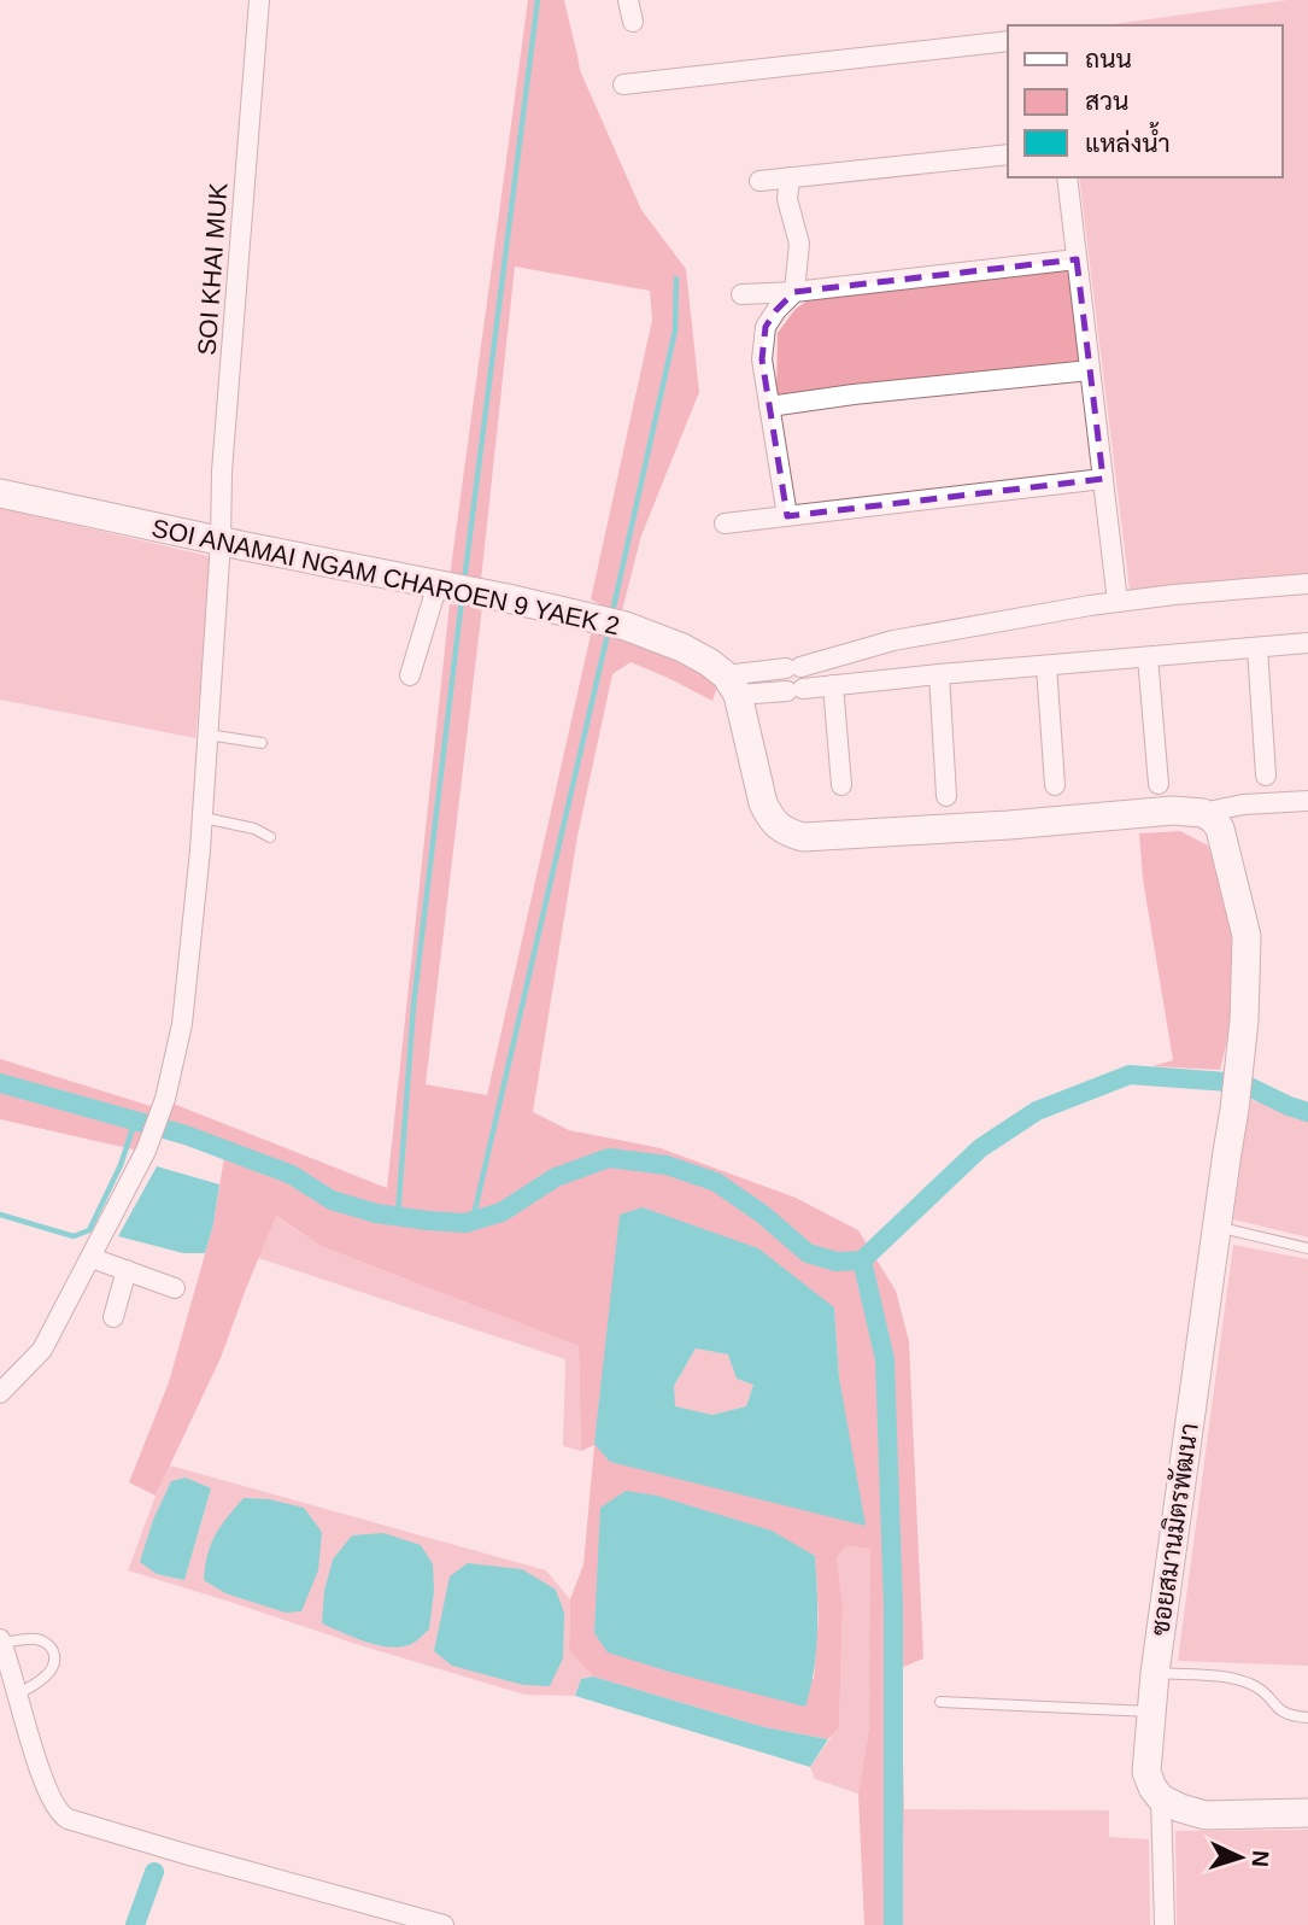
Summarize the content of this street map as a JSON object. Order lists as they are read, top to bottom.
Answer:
{
  "streets": {
    "street": ["SOI KHAI MUK", "SOI ANAMAI NGAM CHAROEN 9 YAEK 2", "ซอยสมานมิตรพัฒนา"]
  },
  "crossings": [
    ["SOI KHAI MUK", "SOI ANAMAI NGAM CHAROEN 9 YAEK 2"]
  ],
  "legend": ["ถนน", "สวน", "แหล่งน้ำ"],
  "north": "right"
}
